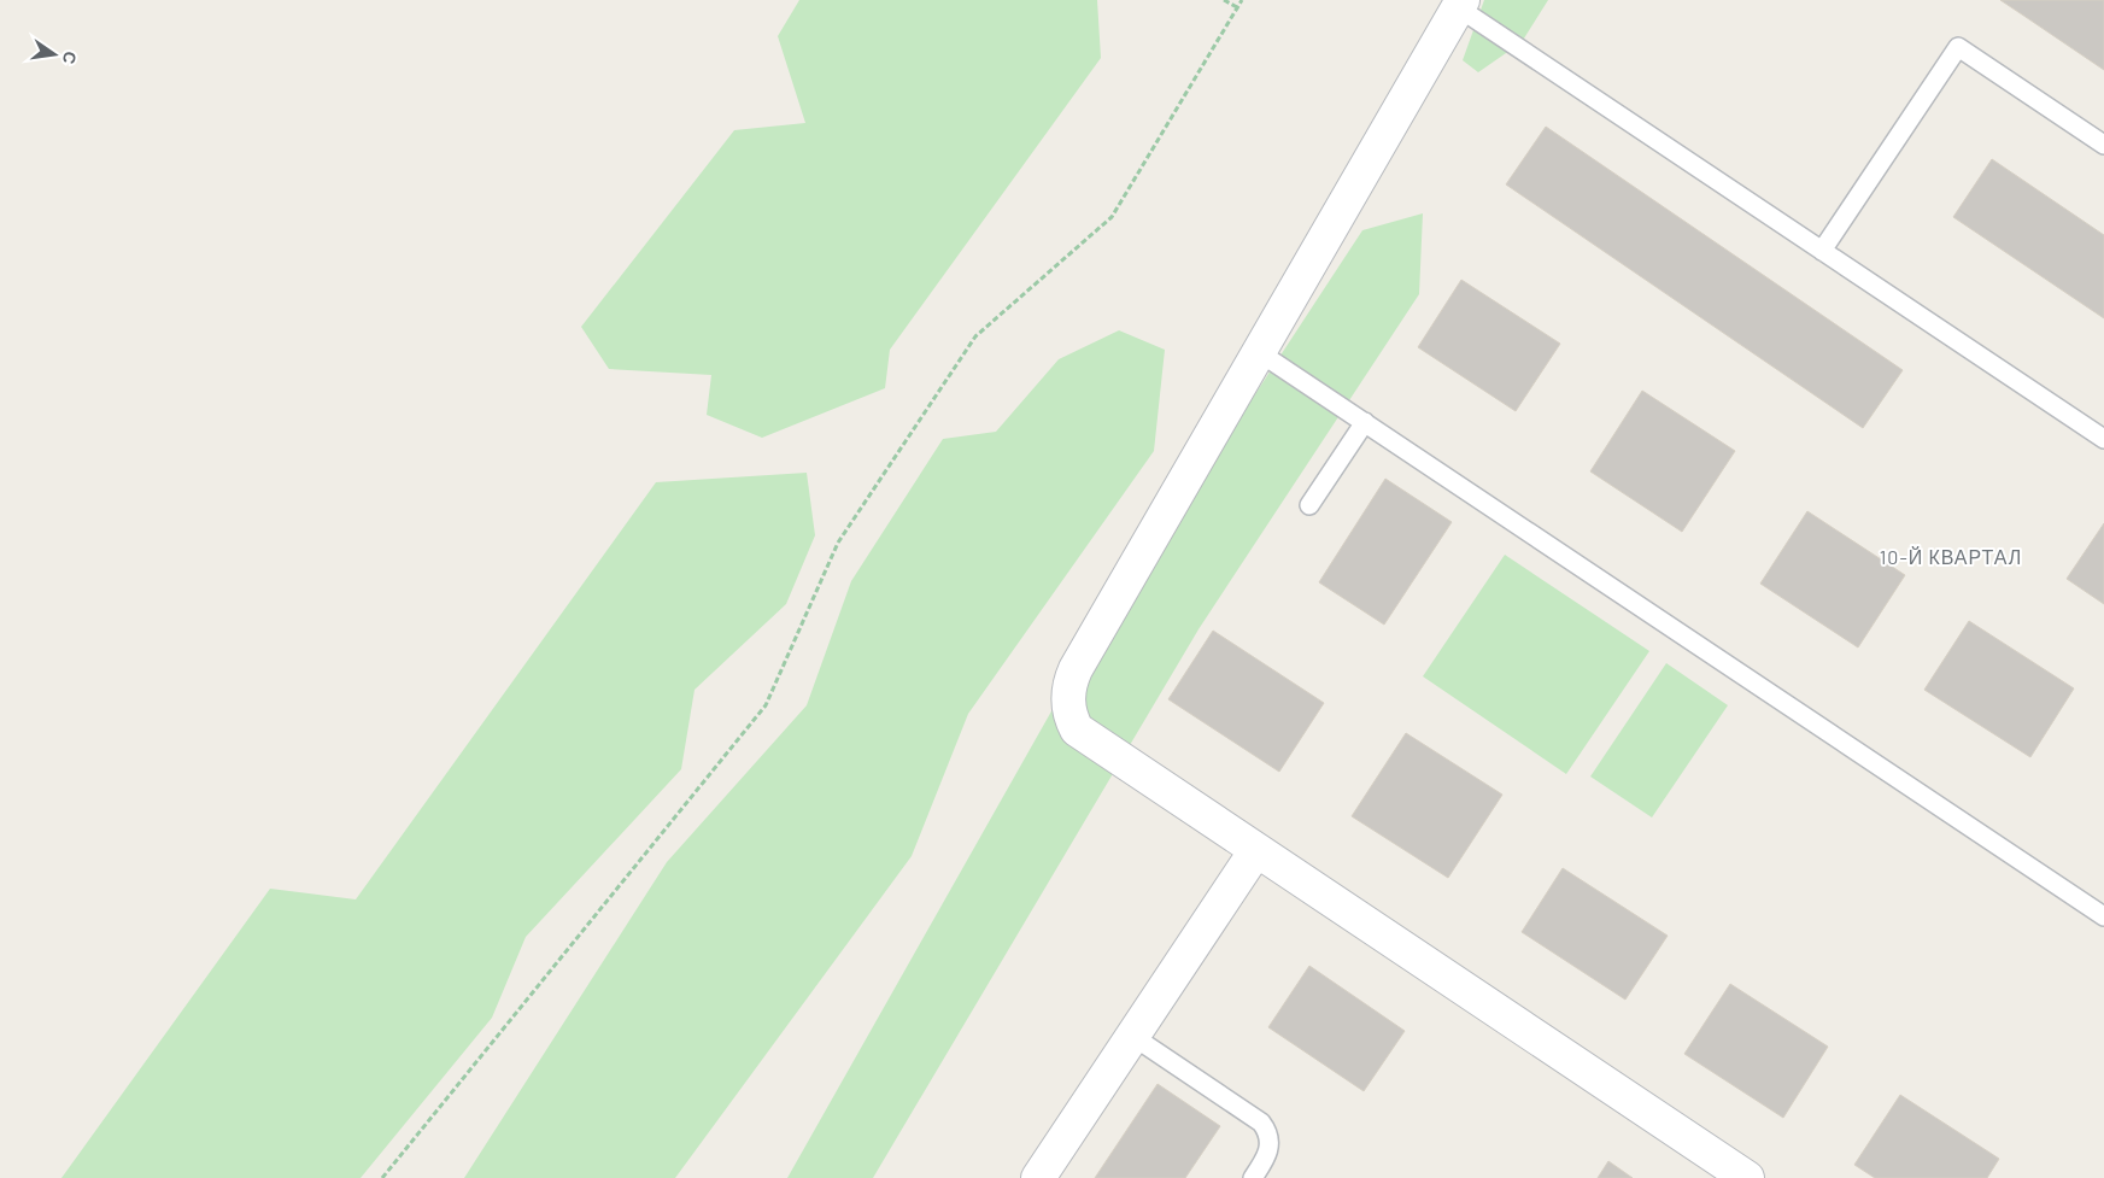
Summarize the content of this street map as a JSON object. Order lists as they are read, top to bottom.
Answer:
{
  "districts": ["10-Й КВАРТАЛ"],
  "north": "right"
}
